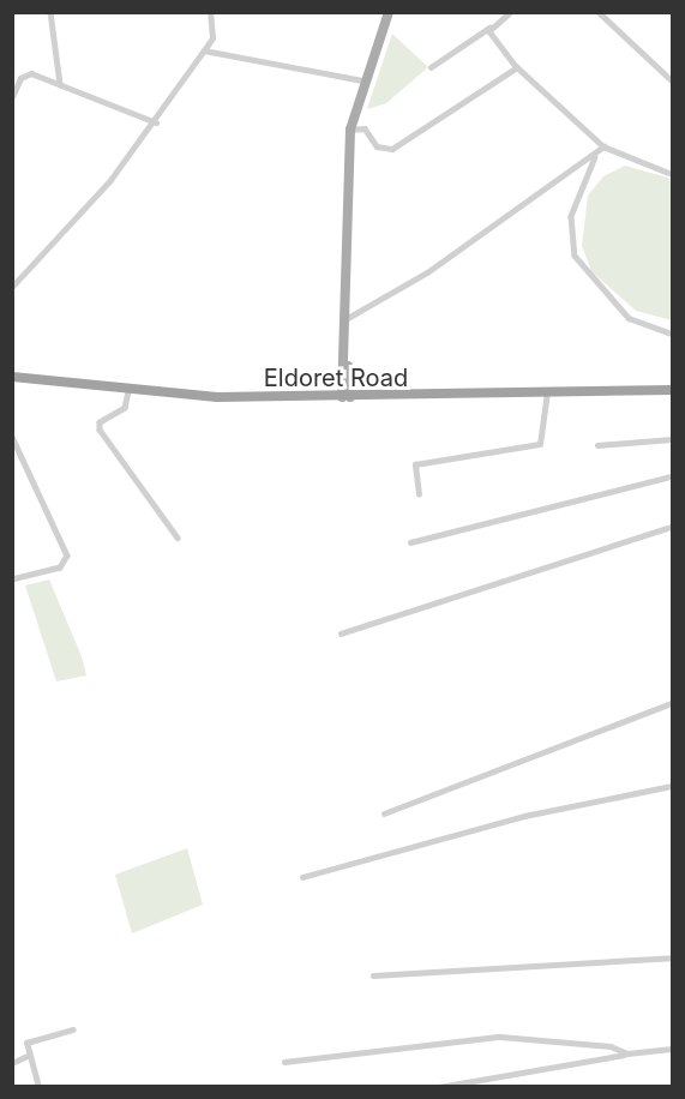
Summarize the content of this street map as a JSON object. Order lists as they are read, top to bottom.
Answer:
{
  "streets": {
    "highway": ["Eldoret Road"]
  }
}
